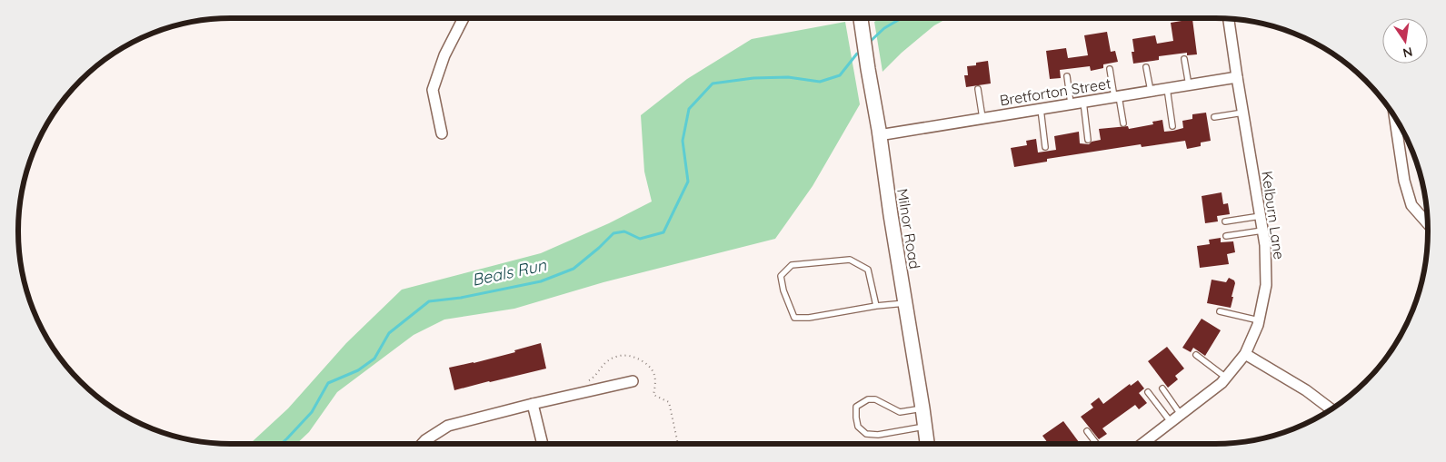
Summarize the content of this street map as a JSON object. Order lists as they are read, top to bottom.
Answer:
{
  "streets": {
    "main road": ["Milnor Road"],
    "street": ["Bretforton Street", "Kelburn Lane"]
  },
  "crossings": [
    ["Bretforton Street", "Kelburn Lane"],
    ["Bretforton Street", "Milnor Road"]
  ],
  "water": ["Beals Run"],
  "north": "bottom"
}
